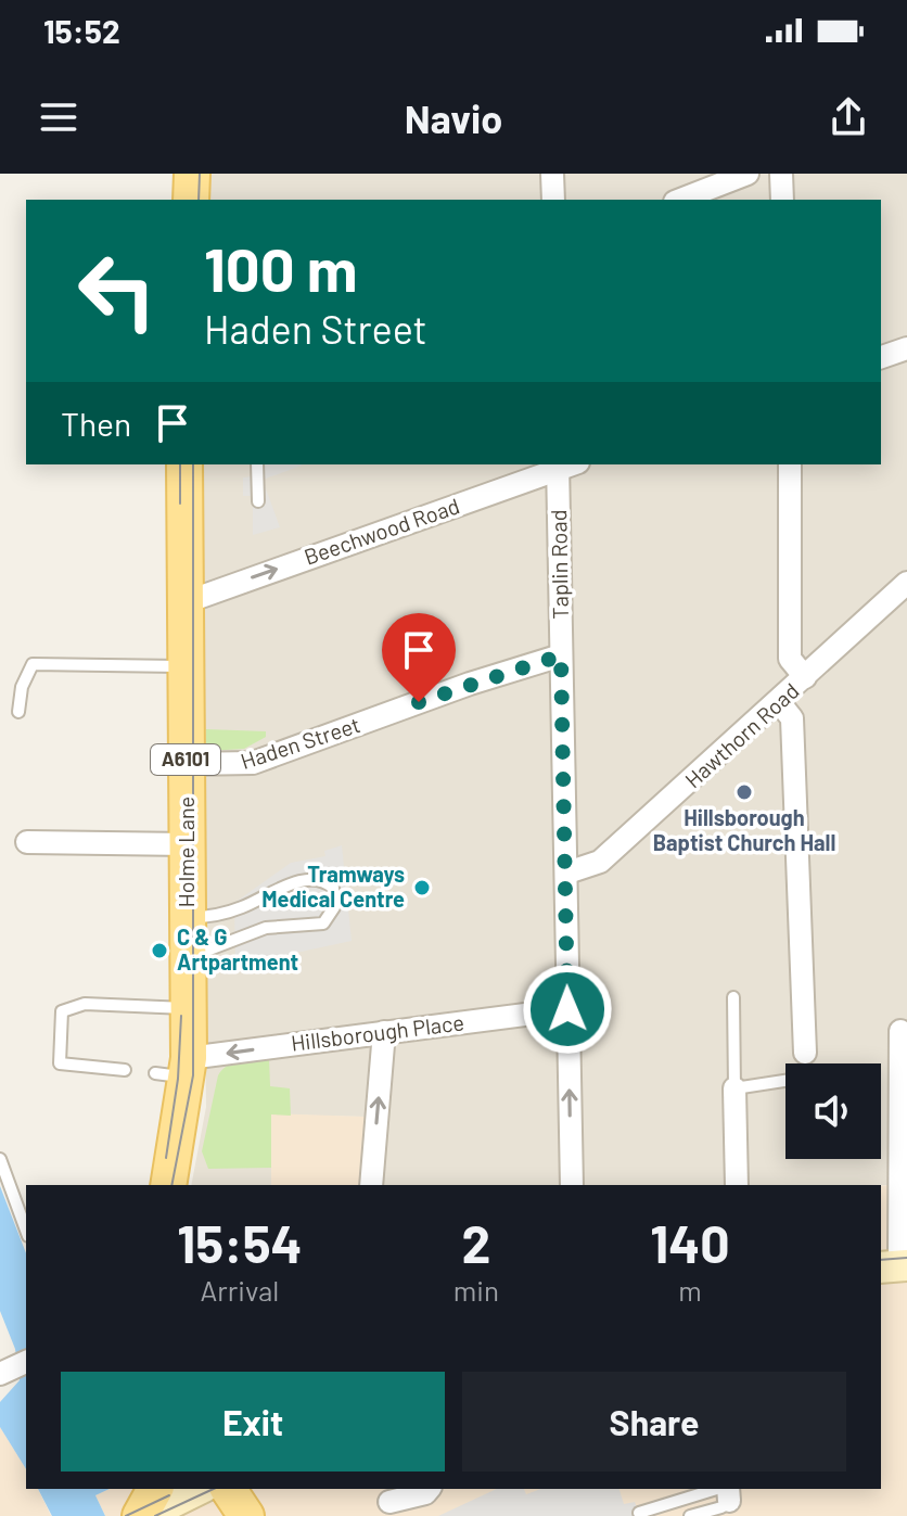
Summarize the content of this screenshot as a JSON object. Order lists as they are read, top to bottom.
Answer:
{
  "streets": {
    "main road": ["A6101", "Holme Lane"],
    "street": [
      "Beechwood Road",
      "Taplin Road",
      "Hawthorn Road",
      "Haden Street",
      "Hillsborough Place"
    ]
  },
  "crossings": [
    ["Beechwood Road", "Taplin Road"],
    ["Beechwood Road", "Holme Lane"],
    ["Taplin Road", "Hawthorn Road"],
    ["Taplin Road", "Haden Street"],
    ["Taplin Road", "Hillsborough Place"],
    ["Haden Street", "Holme Lane"],
    ["Holme Lane", "Hillsborough Place"]
  ],
  "one_way": ["Beechwood Road", "Hillsborough Place"],
  "places": ["Hillsborough Baptist Church Hall", "Tramways Medical Centre", "C & G Artpartment"],
  "page": {
    "status": "15:52",
    "header": "Navio",
    "turn": ["100 m", "Haden Street"],
    "then": "Then",
    "eta": [
      "15:54",
      "Arrival",
      "2",
      "min",
      "140",
      "m"
    ],
    "buttons": ["Exit", "Share"]
  }
}
